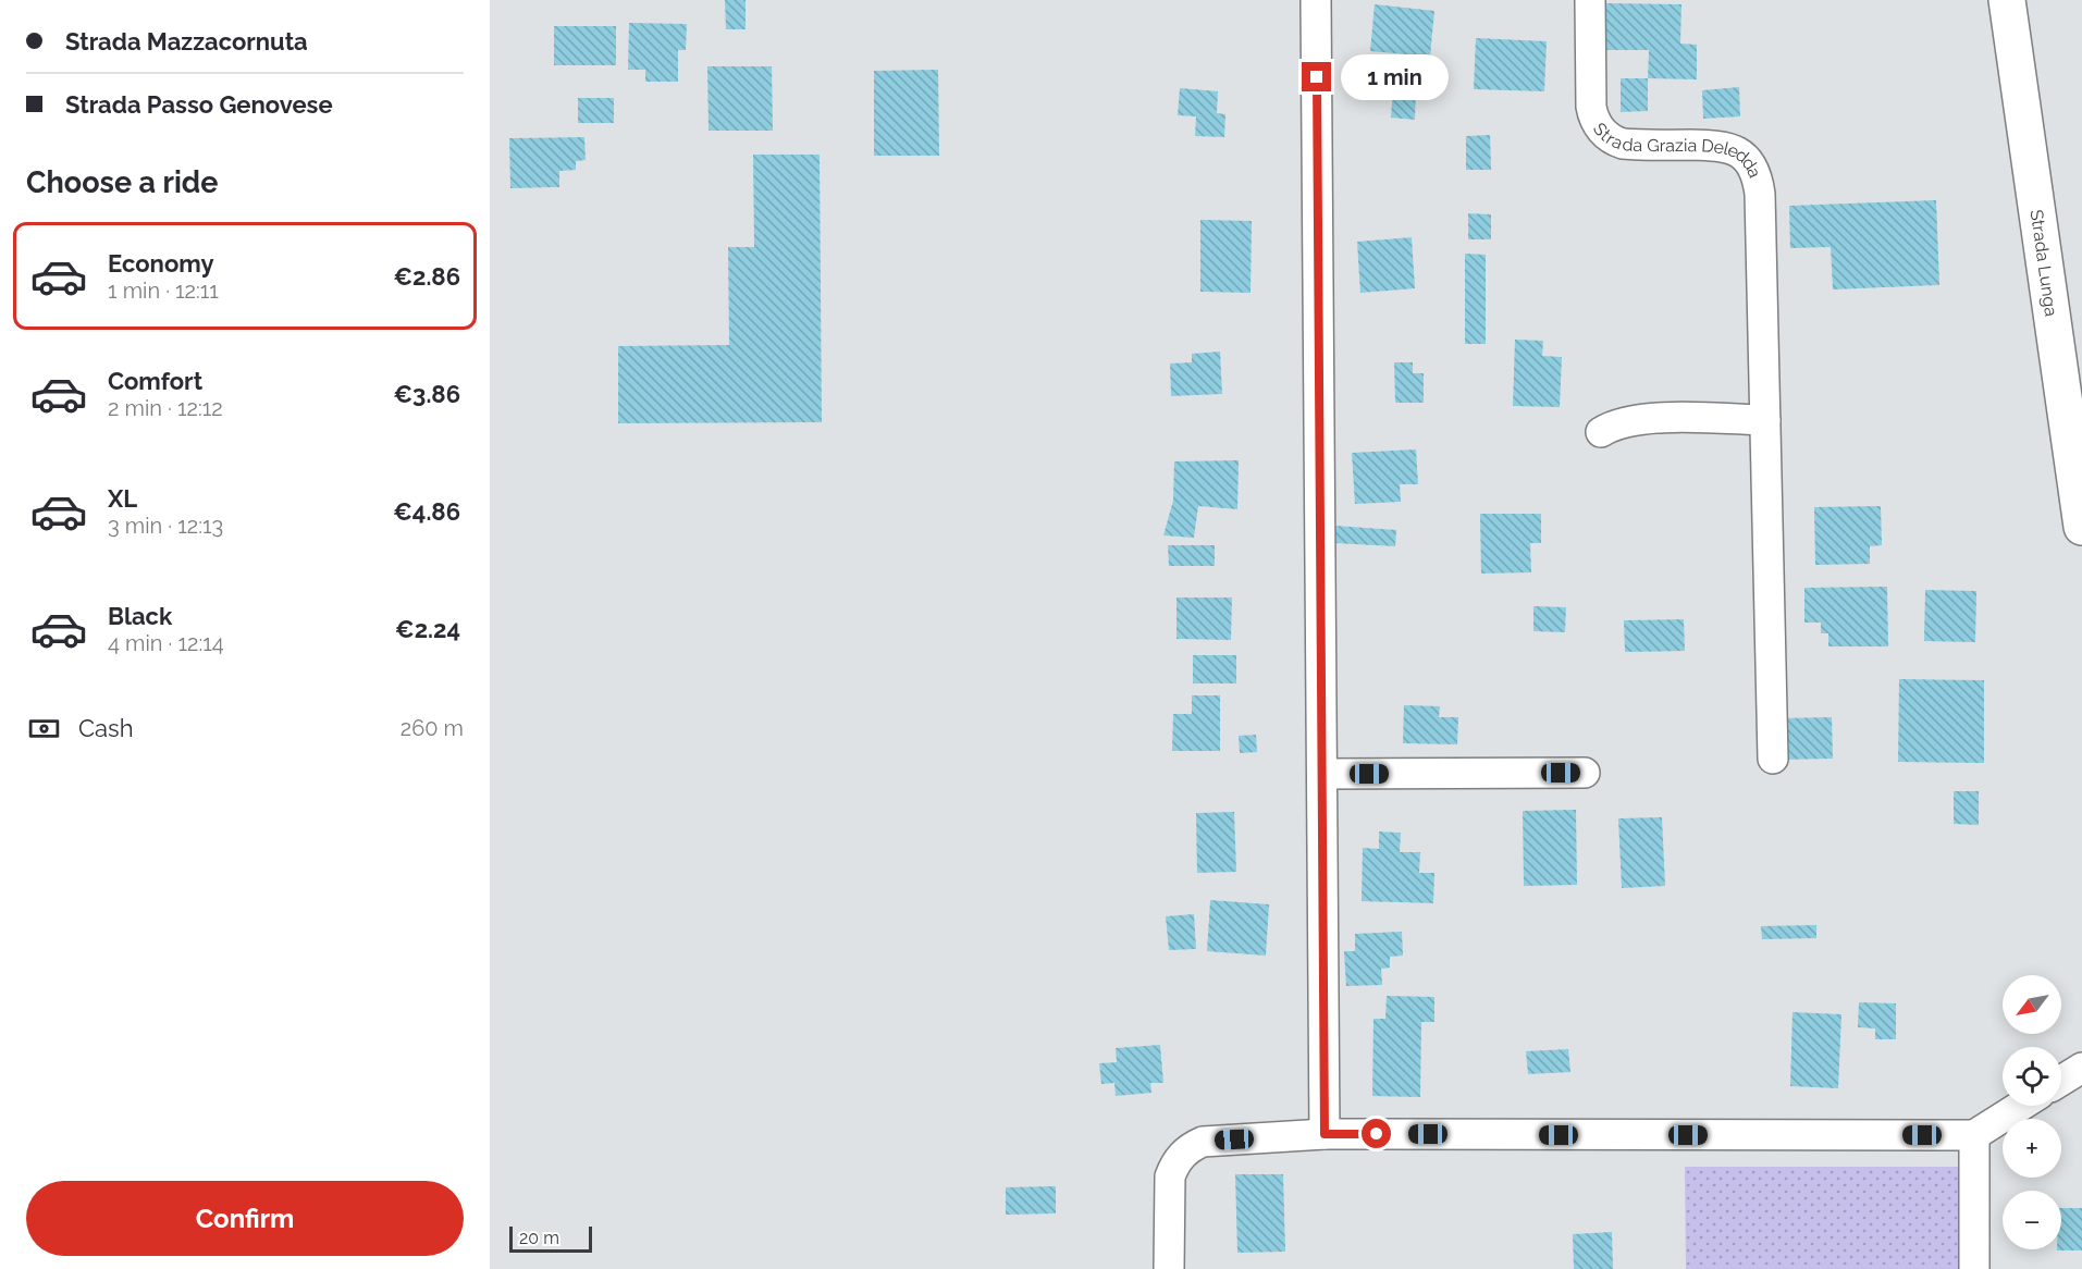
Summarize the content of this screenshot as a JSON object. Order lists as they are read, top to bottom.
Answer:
{
  "streets": {
    "street": ["Strada Grazia Deledda", "Strada Lunga"]
  },
  "scale_bar": "20 m",
  "north": "bottom left",
  "page": {
    "banner": ["Strada Mazzacornuta", "Strada Passo Genovese"],
    "bubble": "1 min",
    "heading": "Choose a ride",
    "list": [
      {
        "name": "Economy",
        "note": "1 min · 12:11",
        "value": "€2.86"
      },
      {
        "name": "Comfort",
        "note": "2 min · 12:12",
        "value": "€3.86"
      },
      {
        "name": "XL",
        "note": "3 min · 12:13",
        "value": "€4.86"
      },
      {
        "name": "Black",
        "note": "4 min · 12:14",
        "value": "€2.24"
      }
    ],
    "pay": ["Cash", "260 m"],
    "map_buttons": ["+", "−"],
    "buttons": "Confirm",
    "scale": "20 m"
  }
}
